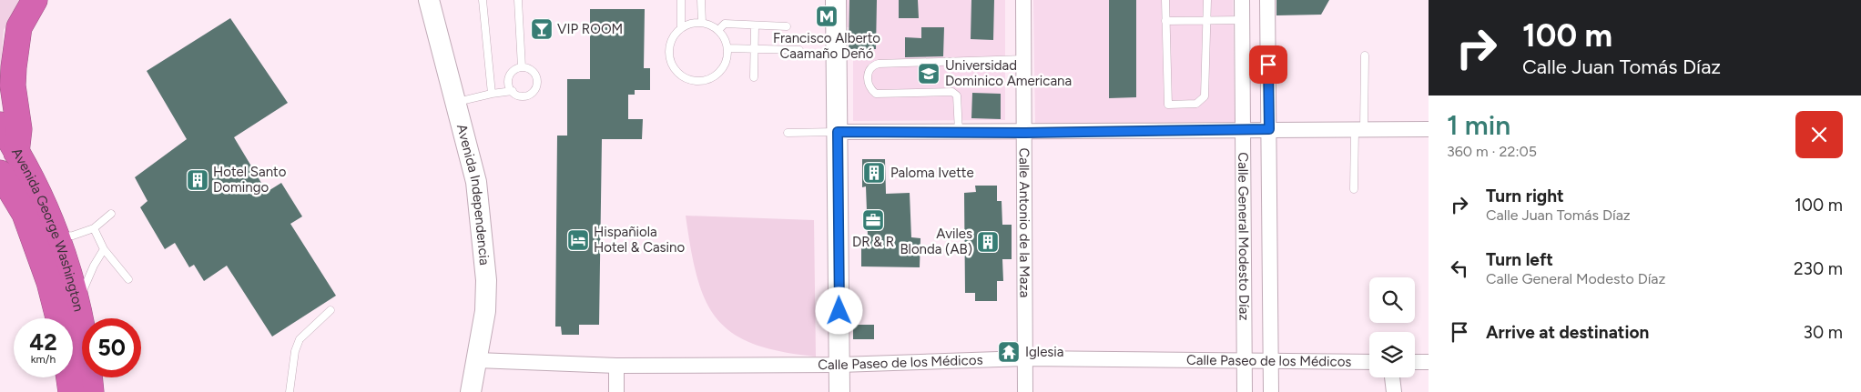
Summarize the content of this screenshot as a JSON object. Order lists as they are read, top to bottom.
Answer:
{
  "streets": {
    "highway": ["Avenida George Washington"],
    "main road": ["Avenida Independencia"],
    "street": ["Calle Antonio de la Maza", "Calle General Modesto Díaz", "Calle Paseo de los Médicos"]
  },
  "crossings": [
    ["Avenida Independencia", "Calle Paseo de los Médicos"],
    ["Calle Antonio de la Maza", "Calle Paseo de los Médicos"],
    ["Calle General Modesto Díaz", "Calle Paseo de los Médicos"]
  ],
  "places": {
    "metro station": ["Francisco Alberto Caamaño Deñó"],
    "bar": ["VIP ROOM"],
    "school or university": ["Universidad Dominico Americana"],
    "building": ["Paloma Ivette", "Hotel Santo Domingo", "Aviles Blonda (AB)"],
    "office": ["DR & R"],
    "hotel": ["Hispañiola Hotel & Casino"],
    "temple": ["Iglesia"]
  },
  "page": {
    "turn": ["100 m", "Calle Juan Tomás Díaz"],
    "heading": ["1 min", "360 m · 22:05"],
    "list": [
      {
        "name": "Turn right",
        "note": "Calle Juan Tomás Díaz",
        "value": "100 m"
      },
      {
        "name": "Turn left",
        "note": "Calle General Modesto Díaz",
        "value": "230 m"
      },
      {
        "name": "Arrive at destination",
        "value": "30 m"
      }
    ],
    "speed": "42 km/h",
    "limit": "50"
  }
}
